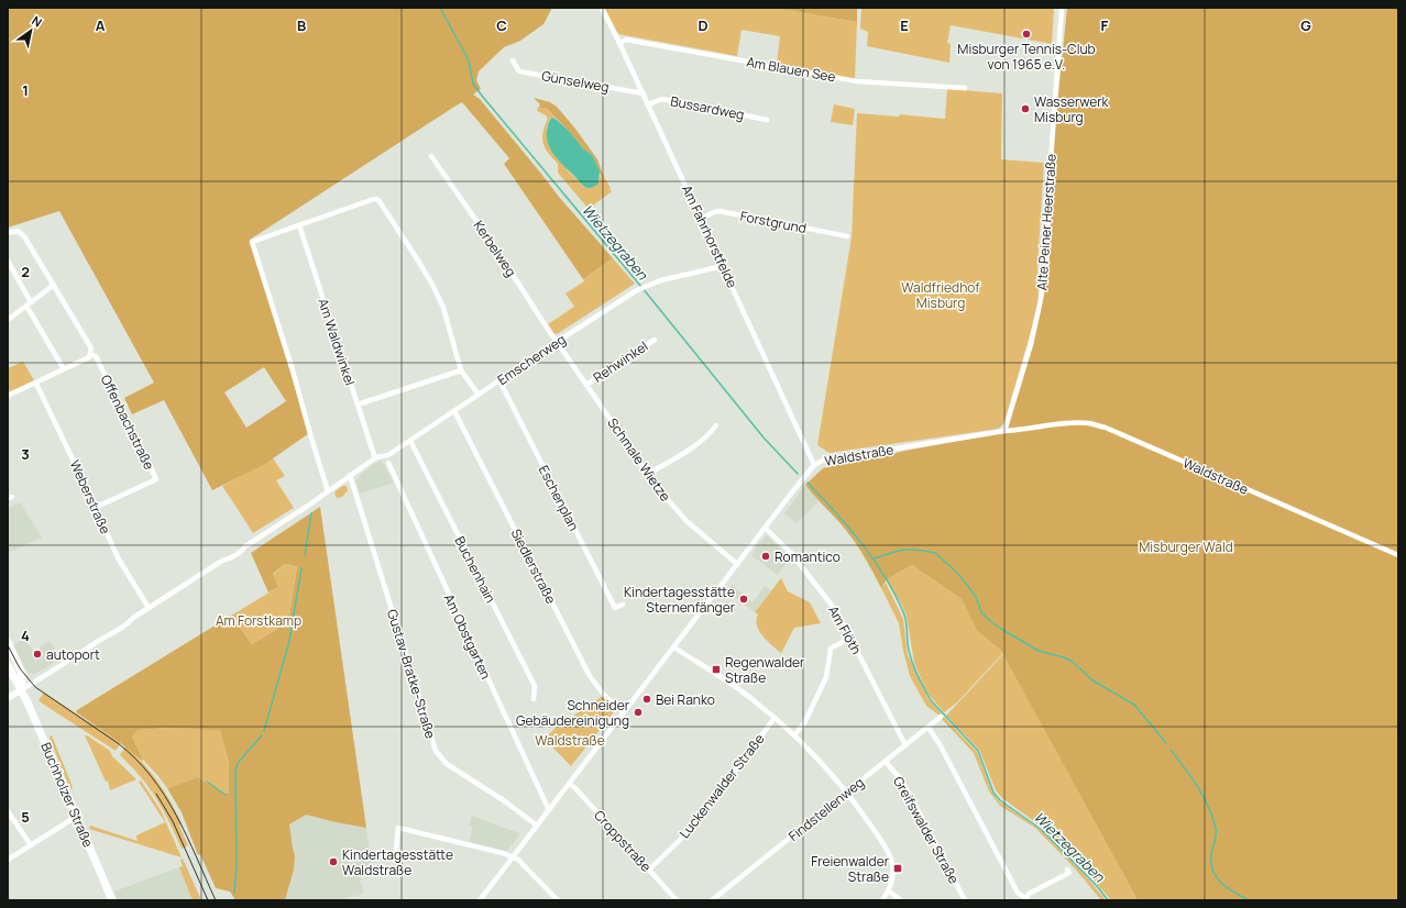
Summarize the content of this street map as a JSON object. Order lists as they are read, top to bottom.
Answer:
{
  "streets": {
    "main road": ["Buchholzer Straße"],
    "street": [
      "Am Blauen See",
      "Günselweg",
      "Bussardweg",
      "Forstgrund",
      "Alte Peiner Heerstraße",
      "Am Fahrhorstfelde",
      "Kerbelweg",
      "Am Waldwinkel",
      "Emscherweg",
      "Rehwinkel",
      "Offenbachstraße",
      "Waldstraße",
      "Schmale Wietze",
      "Weberstraße",
      "Eschenplan",
      "Siedlerstraße",
      "Buchenhain",
      "Am Flöth",
      "Am Obstgarten",
      "Gustav-Bratke-Straße",
      "Luckenwalder Straße",
      "Findstellenweg",
      "Greifswalder Straße",
      "Croppstraße"
    ]
  },
  "crossings": [
    ["Am Blauen See", "Am Fahrhorstfelde"],
    ["Günselweg", "Am Fahrhorstfelde"],
    ["Bussardweg", "Am Fahrhorstfelde"],
    ["Forstgrund", "Am Fahrhorstfelde"],
    ["Alte Peiner Heerstraße", "Waldstraße"],
    ["Am Fahrhorstfelde", "Emscherweg"],
    ["Am Fahrhorstfelde", "Waldstraße"],
    ["Kerbelweg", "Emscherweg"],
    ["Kerbelweg", "Schmale Wietze"],
    ["Am Waldwinkel", "Emscherweg"],
    ["Emscherweg", "Schmale Wietze"],
    ["Emscherweg", "Eschenplan"],
    ["Emscherweg", "Siedlerstraße"],
    ["Emscherweg", "Buchenhain"],
    ["Emscherweg", "Gustav-Bratke-Straße"],
    ["Rehwinkel", "Schmale Wietze"],
    ["Offenbachstraße", "Weberstraße"],
    ["Waldstraße", "Schmale Wietze"],
    ["Waldstraße", "Siedlerstraße"],
    ["Waldstraße", "Am Flöth"],
    ["Waldstraße", "Am Obstgarten"],
    ["Waldstraße", "Gustav-Bratke-Straße"],
    ["Waldstraße", "Croppstraße"],
    ["Am Flöth", "Findstellenweg"],
    ["Luckenwalder Straße", "Croppstraße"],
    ["Findstellenweg", "Greifswalder Straße"]
  ],
  "water": ["Wietzegraben"],
  "parks": [
    "Waldfriedhof Misburg",
    "Misburger Wald",
    "Am Forstkamp",
    "Waldstraße"
  ],
  "places": {
    "other": [
      "Misburger Tennis-Club von 1965 e.V.",
      "Wasserwerk Misburg",
      "Romantico",
      "Kindertagesstätte Sternenfänger",
      "autoport",
      "Bei Ranko",
      "Schneider Gebäudereinigung",
      "Kindertagesstätte Waldstraße"
    ],
    "transit": ["Regenwalder Straße", "Freienwalder Straße"]
  },
  "north": "top right",
  "grid": {
    "columns": [
      "A",
      "B",
      "C",
      "D",
      "E",
      "F",
      "G"
    ],
    "rows": [
      "1",
      "2",
      "3",
      "4",
      "5"
    ]
  }
}
